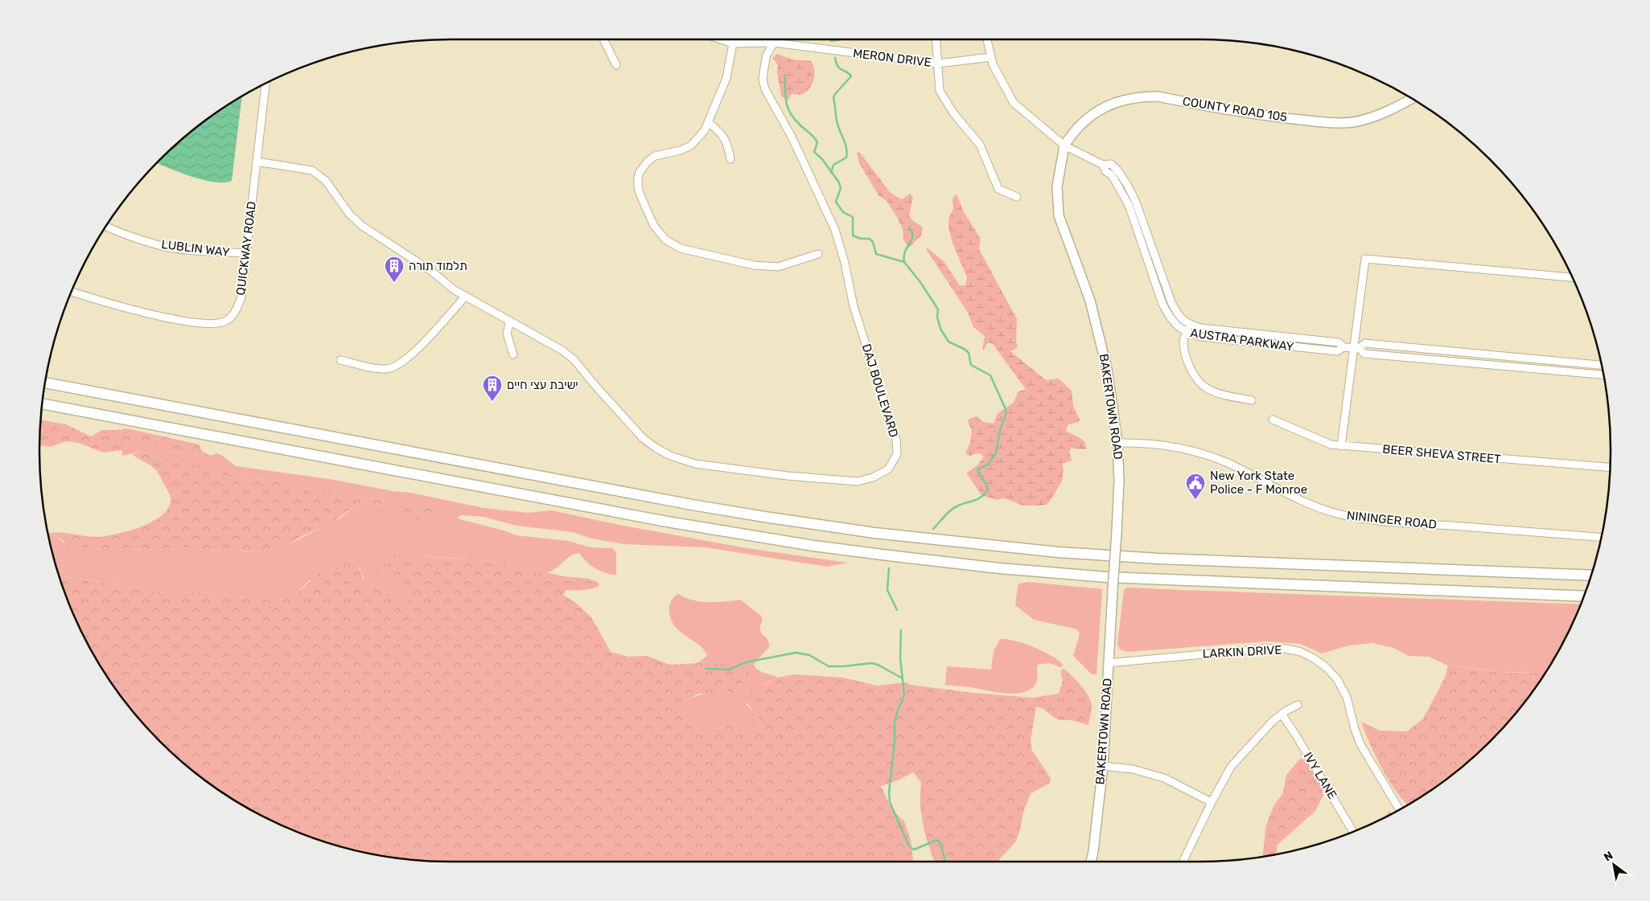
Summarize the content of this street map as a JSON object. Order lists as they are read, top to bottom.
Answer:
{
  "streets": {
    "main road": ["COUNTY ROAD 105", "BAKERTOWN ROAD"],
    "street": [
      "MERON DRIVE",
      "LUBLIN WAY",
      "QUICKWAY ROAD",
      "AUSTRA PARKWAY",
      "DAJ BOULEVARD",
      "BEER SHEVA STREET",
      "NININGER ROAD",
      "LARKIN DRIVE",
      "IVY LANE"
    ]
  },
  "crossings": [
    ["MERON DRIVE", "DAJ BOULEVARD"],
    ["COUNTY ROAD 105", "AUSTRA PARKWAY"],
    ["COUNTY ROAD 105", "BAKERTOWN ROAD"],
    ["LUBLIN WAY", "QUICKWAY ROAD"],
    ["QUICKWAY ROAD", "DAJ BOULEVARD"],
    ["AUSTRA PARKWAY", "BAKERTOWN ROAD"],
    ["BAKERTOWN ROAD", "NININGER ROAD"],
    ["BAKERTOWN ROAD", "LARKIN DRIVE"]
  ],
  "places": {
    "building": ["תלמוד תורה", "ישיבת עצי חיים"],
    "public building": ["New York State Police - F Monroe"]
  },
  "north": "top left"
}
